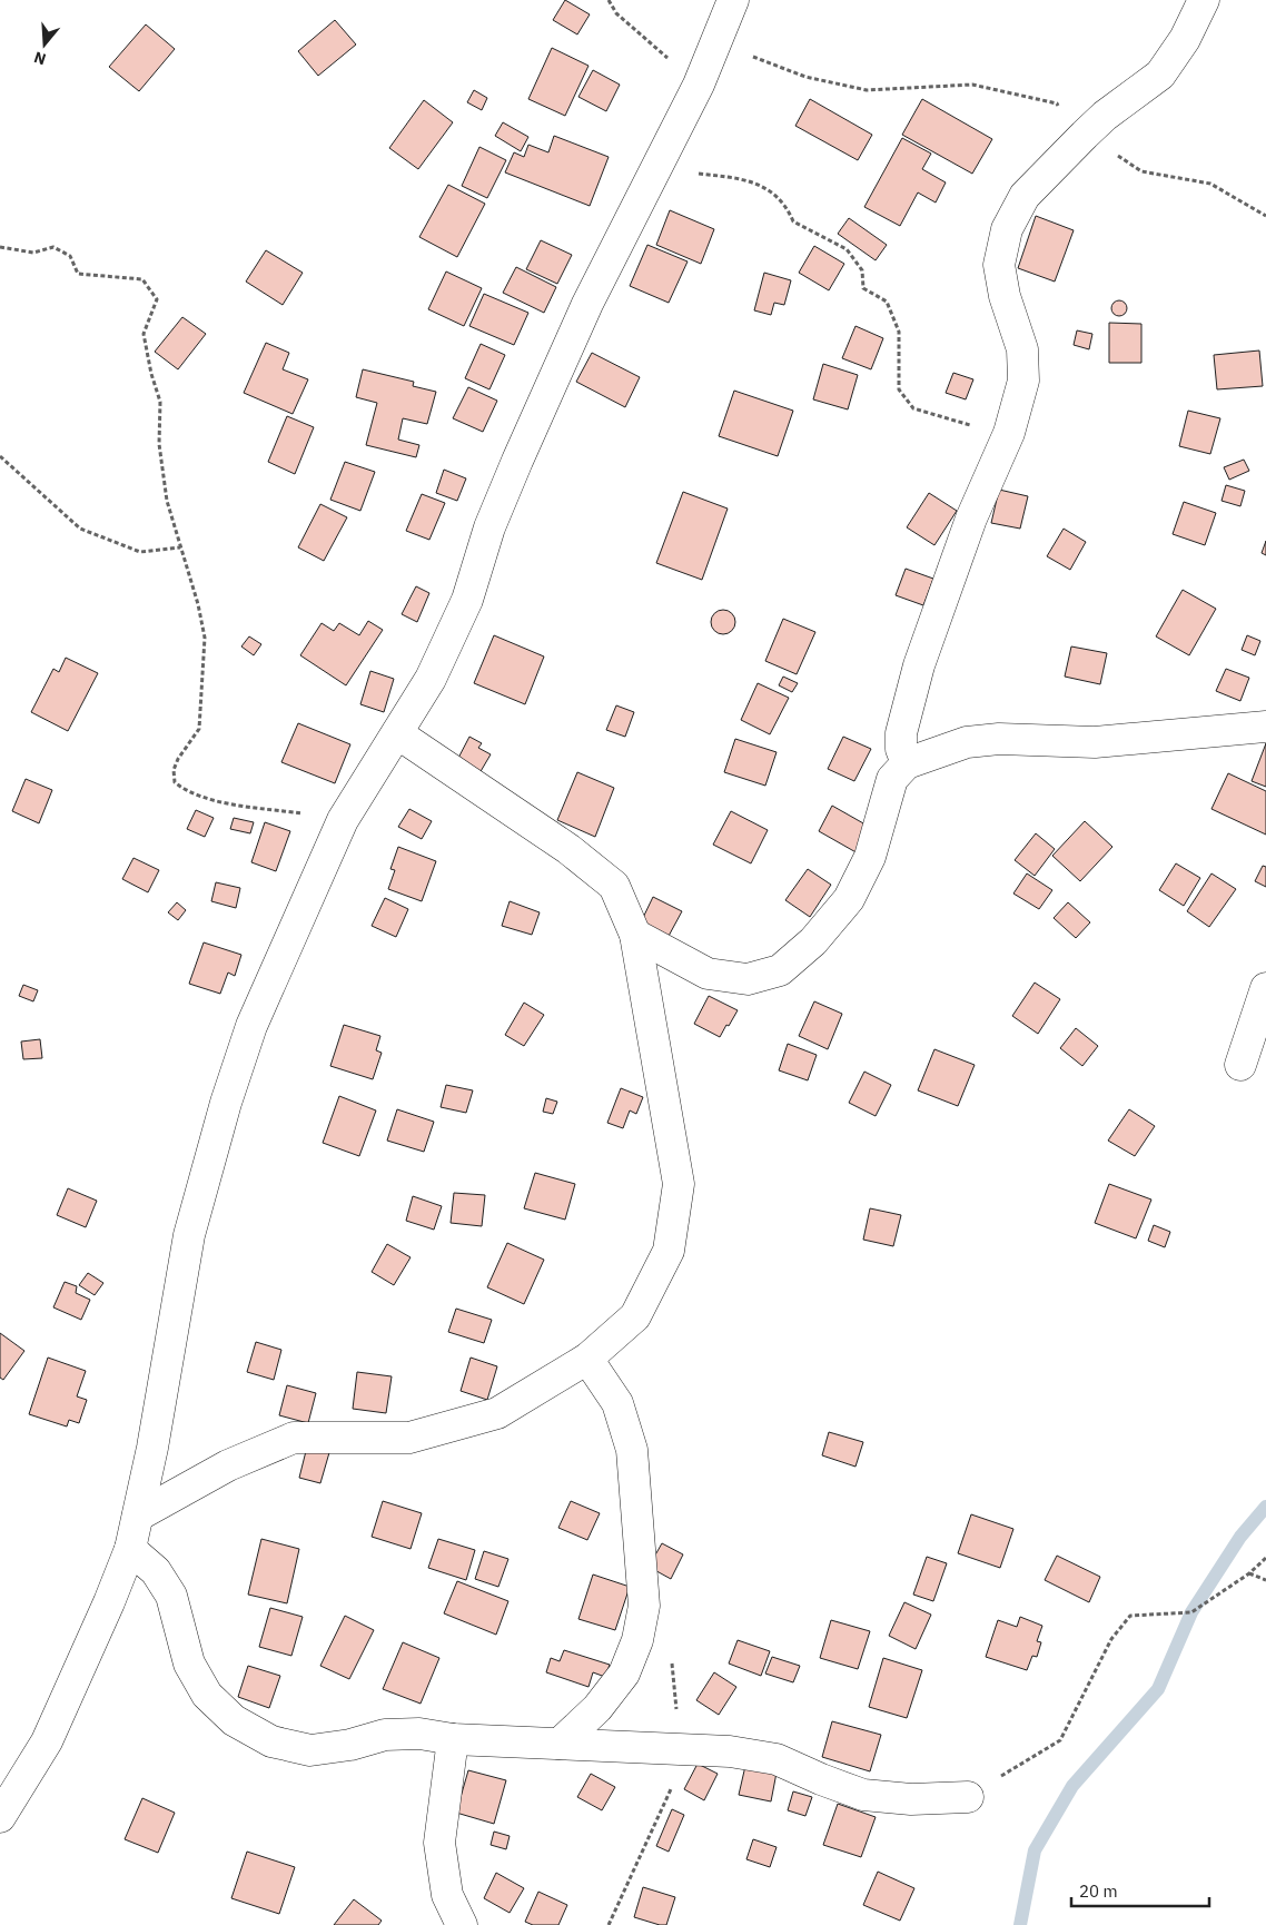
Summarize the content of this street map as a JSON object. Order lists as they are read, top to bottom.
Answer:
{
  "scale_bar": "20 m",
  "north": "bottom"
}
